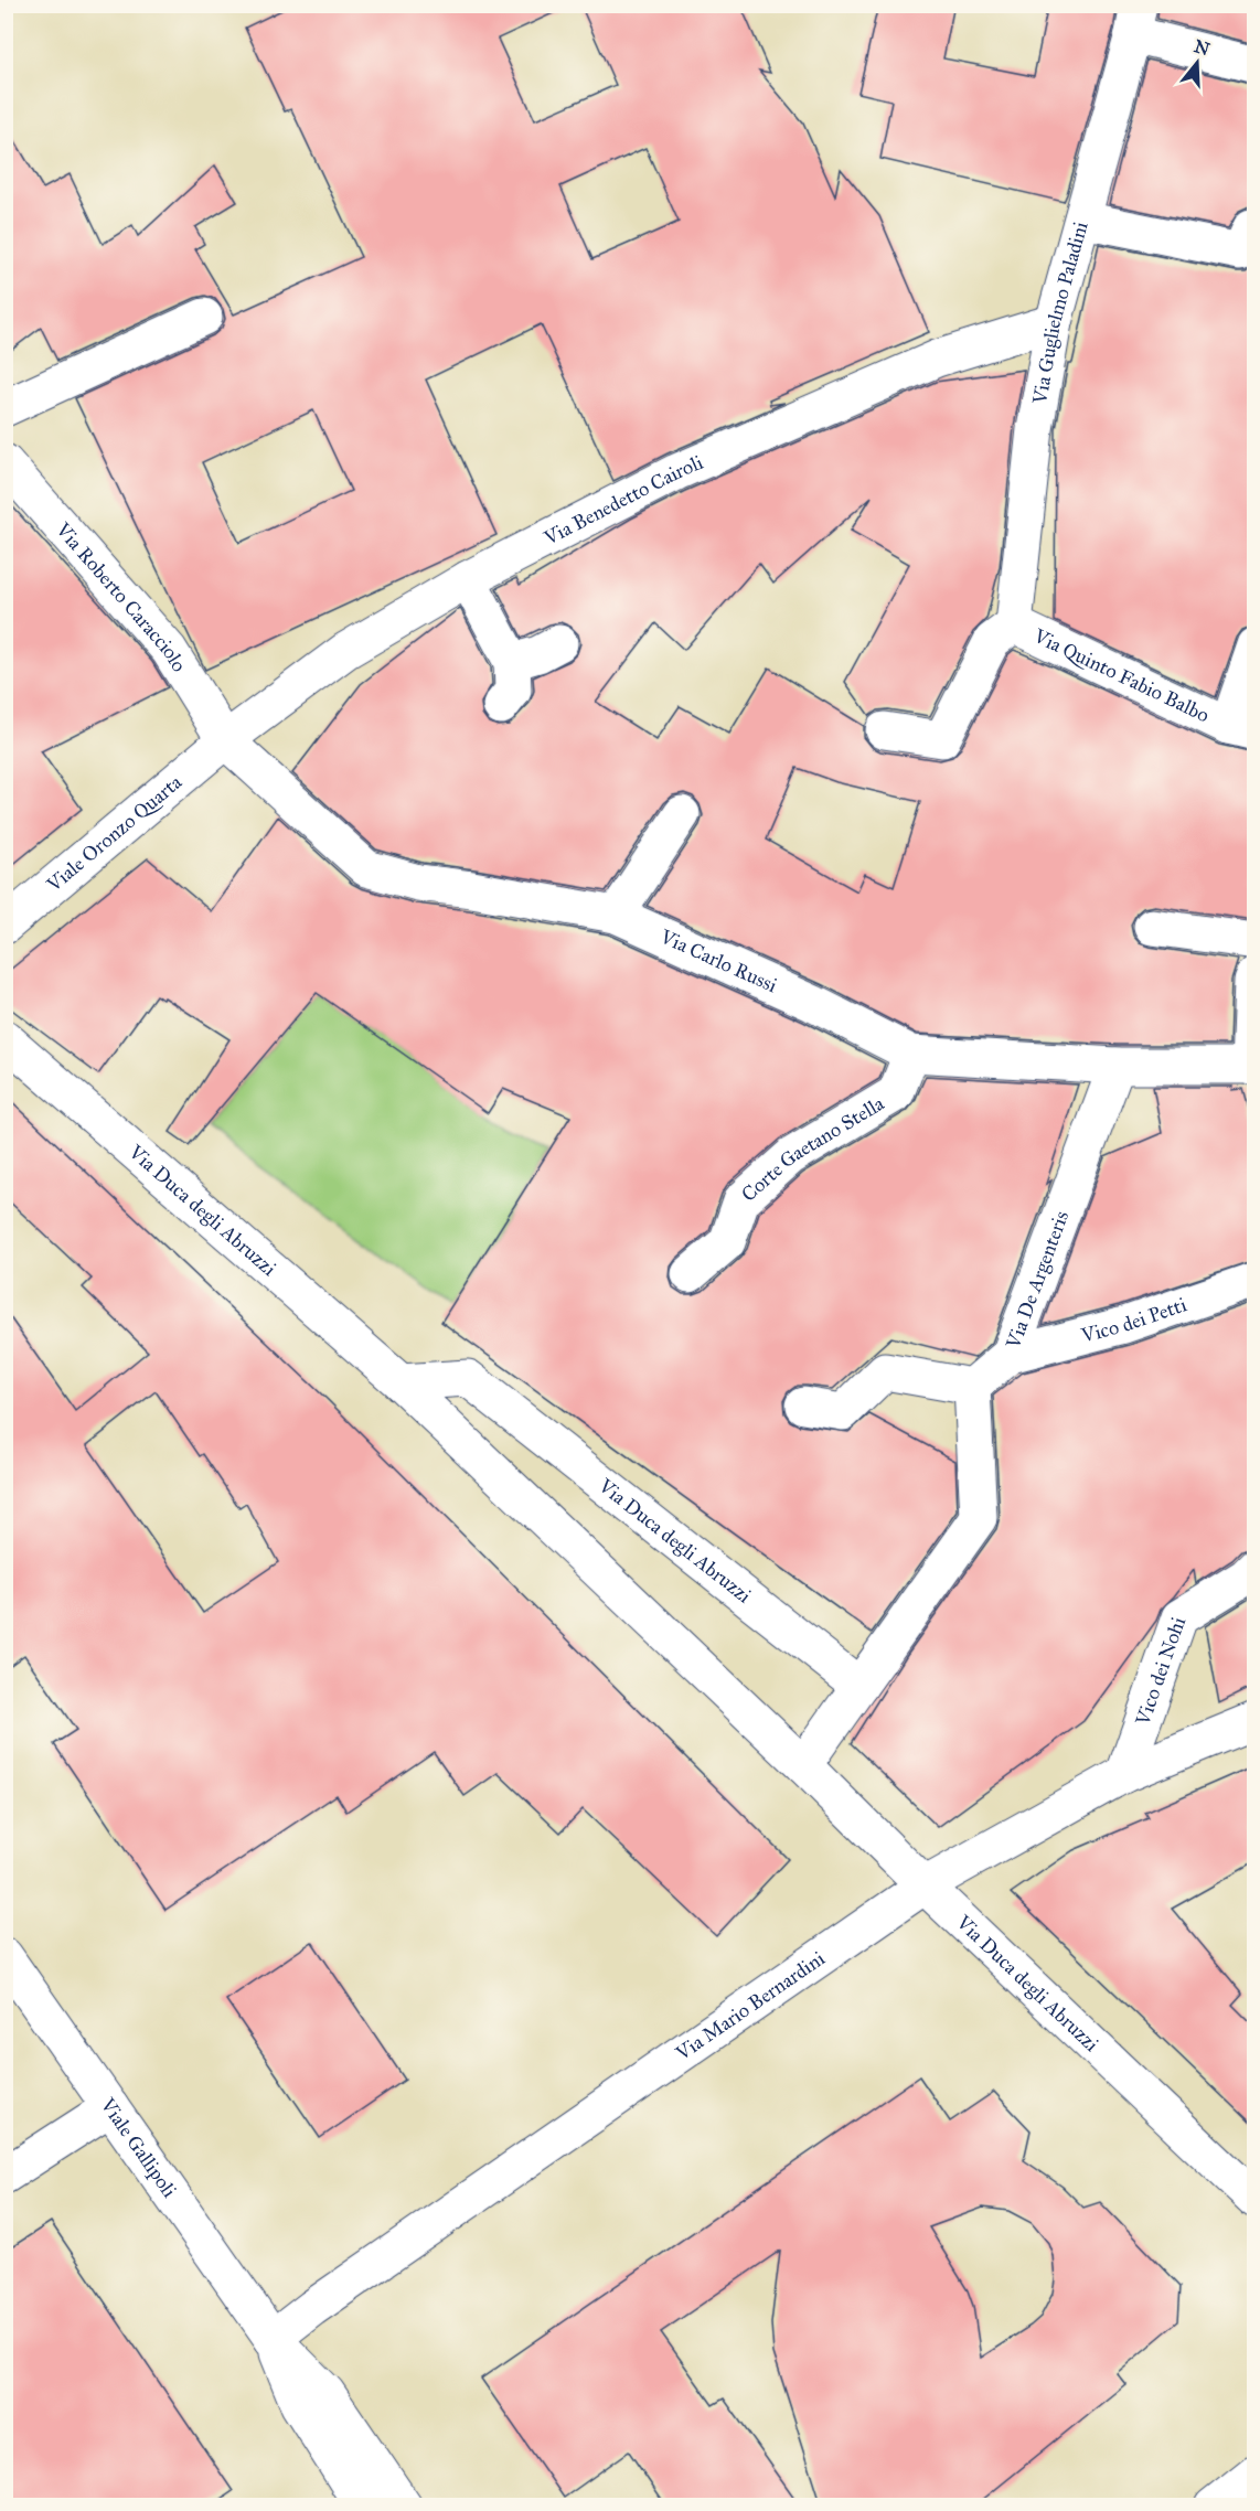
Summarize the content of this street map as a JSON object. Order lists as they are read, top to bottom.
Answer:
{
  "streets": {
    "street": [
      "Via Guglielmo Paladini",
      "Via Benedetto Cairoli",
      "Via Roberto Caracciolo",
      "Via Quinto Fabio Balbo",
      "Viale Oronzo Quarta",
      "Via Carlo Russi",
      "Corte Gaetano Stella",
      "Via Duca degli Abruzzi",
      "Via De Argenteris",
      "Vico dei Petti",
      "Vico dei Nohi",
      "Via Mario Bernardini",
      "Viale Gallipoli"
    ]
  },
  "crossings": [
    ["Via Guglielmo Paladini", "Via Benedetto Cairoli"],
    ["Via Guglielmo Paladini", "Via Quinto Fabio Balbo"],
    ["Via Benedetto Cairoli", "Via Roberto Caracciolo"],
    ["Via Benedetto Cairoli", "Viale Oronzo Quarta"],
    ["Via Benedetto Cairoli", "Via Carlo Russi"],
    ["Via Roberto Caracciolo", "Viale Oronzo Quarta"],
    ["Via Roberto Caracciolo", "Via Carlo Russi"],
    ["Viale Oronzo Quarta", "Via Carlo Russi"],
    ["Via Carlo Russi", "Corte Gaetano Stella"],
    ["Via Carlo Russi", "Via De Argenteris"],
    ["Via Duca degli Abruzzi", "Via Mario Bernardini"],
    ["Via De Argenteris", "Vico dei Petti"],
    ["Vico dei Nohi", "Via Mario Bernardini"],
    ["Via Mario Bernardini", "Viale Gallipoli"]
  ],
  "north": "top"
}
